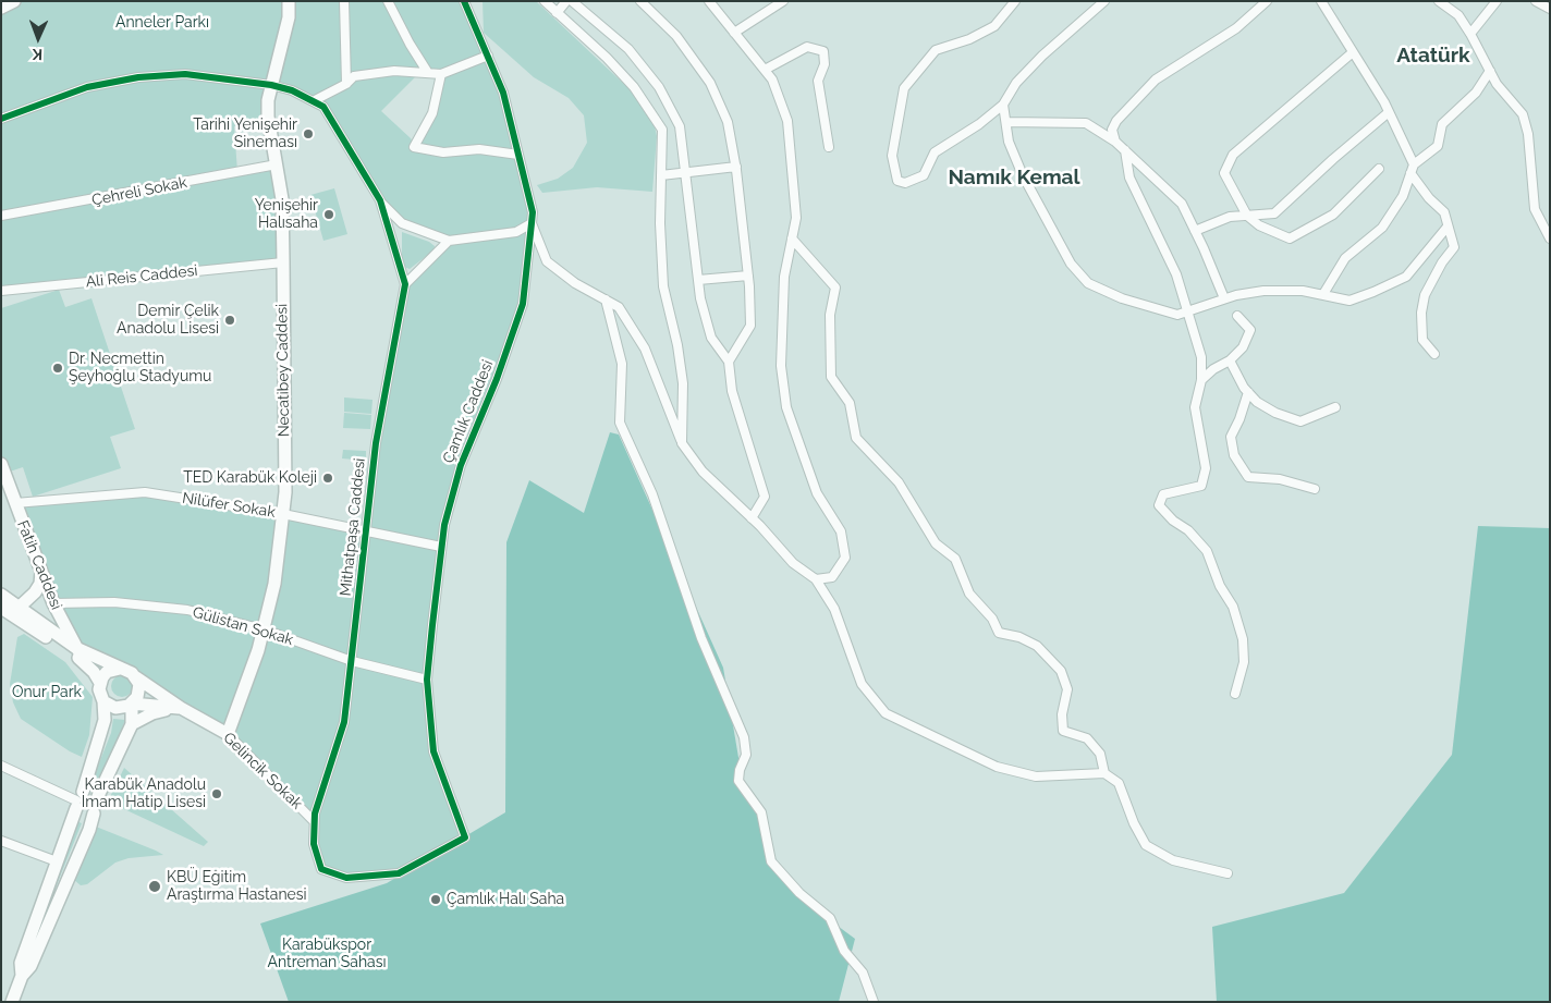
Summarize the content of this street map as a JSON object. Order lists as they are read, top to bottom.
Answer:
{
  "streets": {
    "street": [
      "Çehreli Sokak",
      "Ali Reis Caddesi",
      "Necatibey Caddesi",
      "Çamlık Caddesi",
      "Nilüfer Sokak",
      "Mithatpaşa Caddesi",
      "Fatih Caddesi",
      "Gülistan Sokak",
      "Gelincik Sokak"
    ]
  },
  "crossings": [
    ["Çehreli Sokak", "Necatibey Caddesi"],
    ["Ali Reis Caddesi", "Necatibey Caddesi"],
    ["Necatibey Caddesi", "Nilüfer Sokak"],
    ["Necatibey Caddesi", "Mithatpaşa Caddesi"],
    ["Necatibey Caddesi", "Gülistan Sokak"],
    ["Necatibey Caddesi", "Gelincik Sokak"],
    ["Çamlık Caddesi", "Nilüfer Sokak"],
    ["Çamlık Caddesi", "Mithatpaşa Caddesi"],
    ["Çamlık Caddesi", "Gülistan Sokak"],
    ["Nilüfer Sokak", "Mithatpaşa Caddesi"],
    ["Nilüfer Sokak", "Fatih Caddesi"],
    ["Mithatpaşa Caddesi", "Gülistan Sokak"],
    ["Mithatpaşa Caddesi", "Gelincik Sokak"],
    ["Fatih Caddesi", "Gülistan Sokak"]
  ],
  "districts": ["Atatürk", "Namık Kemal"],
  "parks": ["Anneler Parkı", "Onur Park", "Karabükspor Antreman Sahası"],
  "places": [
    "Tarihi Yenişehir Sineması",
    "Yenişehir Halısaha",
    "Demir Çelik Anadolu Lisesi",
    "Dr. Necmettin Şeyhoğlu Stadyumu",
    "TED Karabük Koleji",
    "Karabük Anadolu İmam Hatip Lisesi",
    "KBÜ Eğitim Araştırma Hastanesi",
    "Çamlık Halı Saha"
  ],
  "north": "bottom"
}
